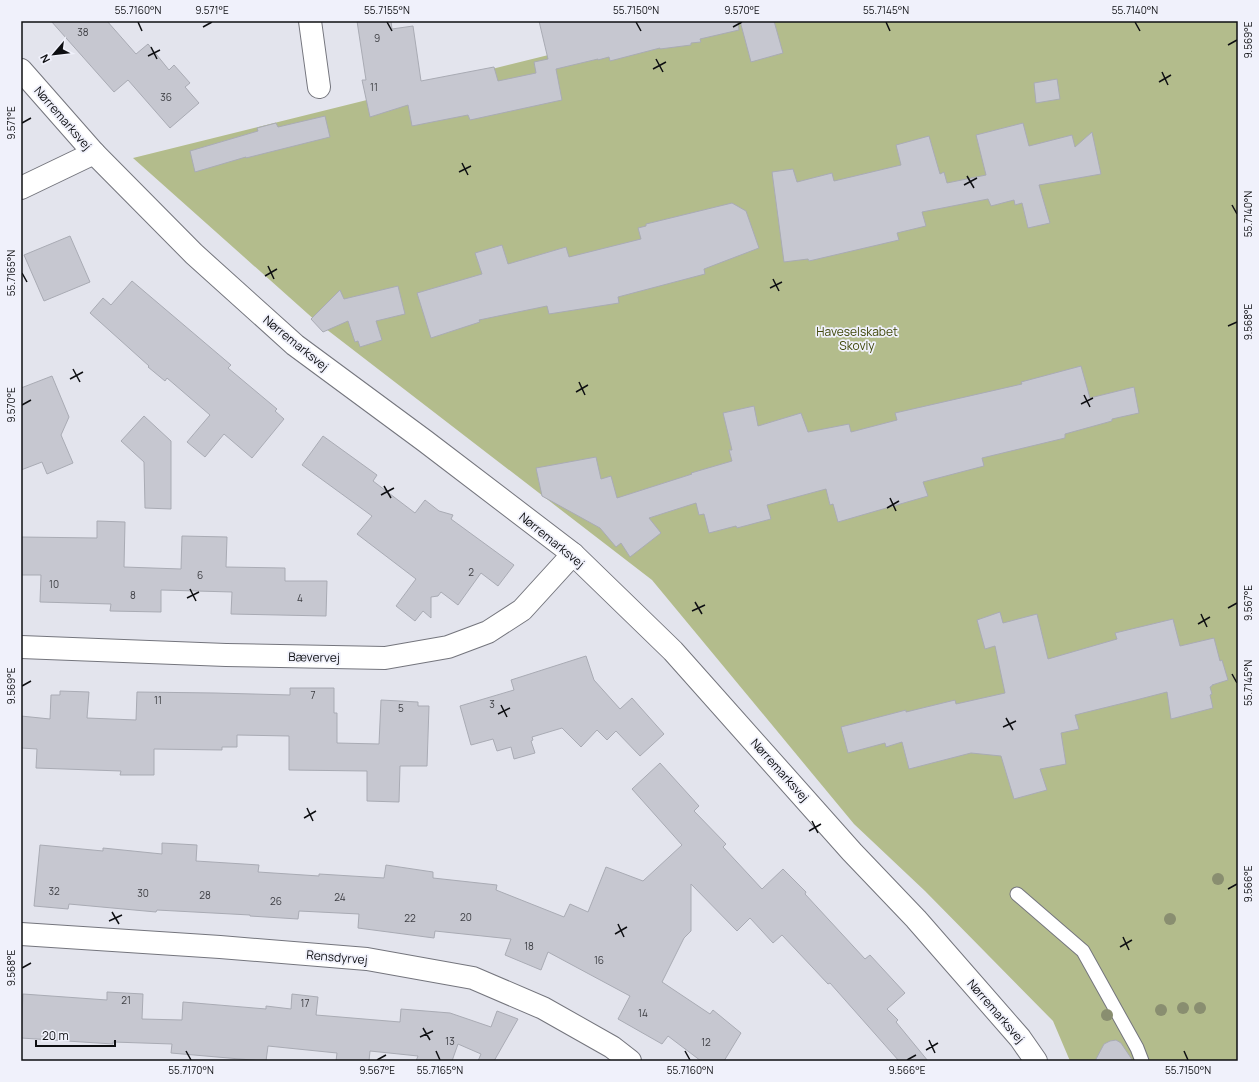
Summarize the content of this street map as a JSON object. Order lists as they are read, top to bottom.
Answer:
{
  "streets": {
    "street": ["Nørremarksvej", "Bævervej", "Rensdyrvej"]
  },
  "crossings": [
    ["Nørremarksvej", "Bævervej"]
  ],
  "parks": ["Haveselskabet Skovly"],
  "house_numbers": [
    "38",
    "9",
    "11",
    "36",
    "2",
    "6",
    "10",
    "8",
    "4",
    "7",
    "11",
    "3",
    "5",
    "32",
    "30",
    "28",
    "24",
    "26",
    "20",
    "22",
    "18",
    "16",
    "21",
    "17",
    "14",
    "13",
    "12"
  ],
  "scale_bar": "20 m",
  "north": "bottom left",
  "coordinates": [
    "55.7160°N",
    "9.571°E",
    "55.7155°N",
    "55.7150°N",
    "9.570°E",
    "55.7145°N",
    "55.7140°N",
    "9.569°E",
    "55.7165°N",
    "9.568°E",
    "9.567°E",
    "9.566°E",
    "55.7170°N"
  ]
}
